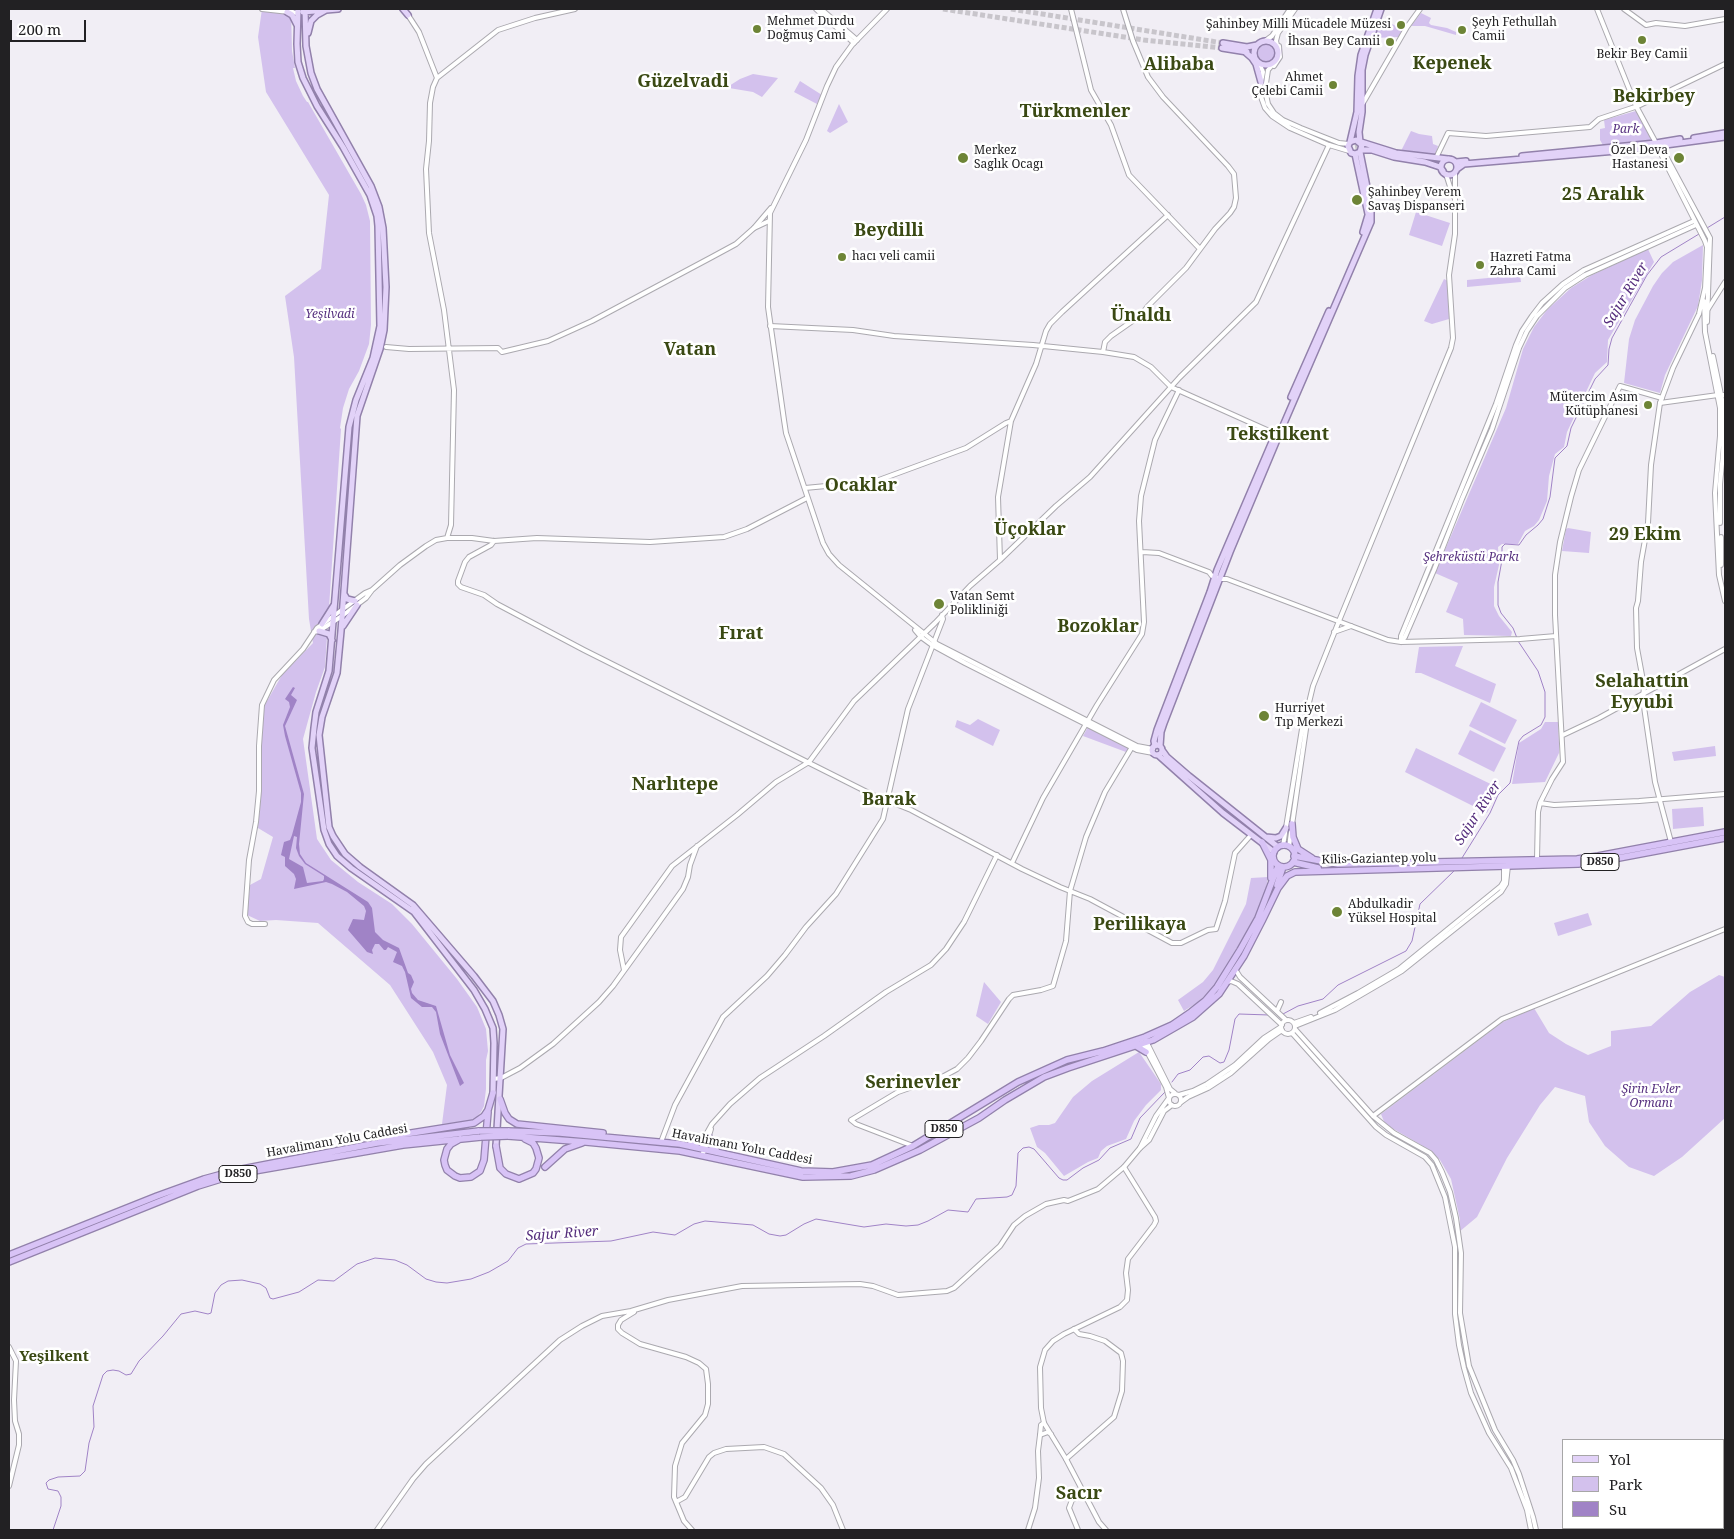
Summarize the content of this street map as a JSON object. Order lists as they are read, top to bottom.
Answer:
{
  "streets": {
    "highway": ["Kilis-Gaziantep yolu", "D850", "Havalimanı Yolu Caddesi"]
  },
  "crossings": [
    ["Kilis-Gaziantep yolu", "D850"],
    ["Kilis-Gaziantep yolu", "Havalimanı Yolu Caddesi"],
    ["D850", "Havalimanı Yolu Caddesi"]
  ],
  "districts": [
    "Kepenek",
    "Alibaba",
    "Güzelvadi",
    "Bekirbey",
    "Türkmenler",
    "25 Aralık",
    "Beydilli",
    "Ünaldı",
    "Vatan",
    "Tekstilkent",
    "Ocaklar",
    "Üçoklar",
    "29 Ekim",
    "Bozoklar",
    "Fırat",
    "Selahattin Eyyubi",
    "Narlıtepe",
    "Barak",
    "Perilikaya",
    "Serinevler",
    "Yeşilkent",
    "Sacır"
  ],
  "water": ["Sajur River"],
  "parks": [
    "Park",
    "Yeşilvadi",
    "Şehreküstü Parkı",
    "Şirin Evler Ormanı"
  ],
  "places": [
    "Şahinbey Milli Mücadele Müzesi",
    "Mehmet Durdu Doğmuş Cami",
    "Şeyh Fethullah Camii",
    "Bekir Bey Camii",
    "İhsan Bey Camii",
    "Ahmet Çelebi Camii",
    "Merkez Saglık Ocagı",
    "Özel Deva Hastanesi",
    "Şahinbey Verem Savaş Dispanseri",
    "hacı veli camii",
    "Hazreti Fatma Zahra Cami",
    "Mütercim Asım Kütüphanesi",
    "Vatan Semt Polikliniği",
    "Hurriyet Tıp Merkezi",
    "Abdulkadir Yüksel Hospital"
  ],
  "legend": ["Yol", "Park", "Su"],
  "scale_bar": "200 m"
}
